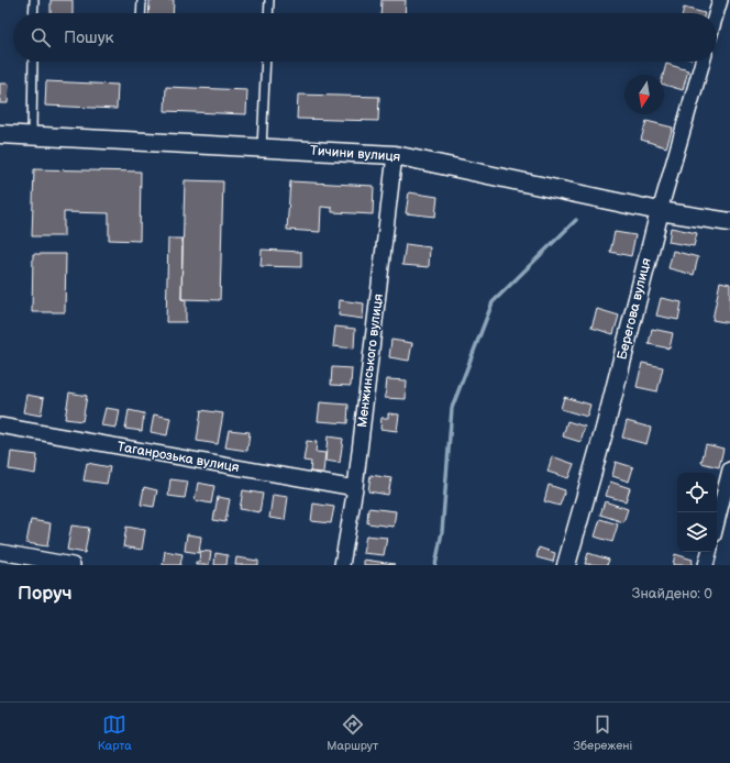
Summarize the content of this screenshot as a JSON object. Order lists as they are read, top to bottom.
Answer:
{
  "streets": {
    "street": [
      "Тичини вулиця",
      "Берегова вулиця",
      "Менжинського вулиця",
      "Таганрозька вулиця"
    ]
  },
  "crossings": [
    ["Тичини вулиця", "Берегова вулиця"],
    ["Тичини вулиця", "Менжинського вулиця"],
    ["Менжинського вулиця", "Таганрозька вулиця"]
  ],
  "north": "bottom",
  "page": {
    "search": "Пошук",
    "heading": ["Поруч", "Знайдено: 0"],
    "nav": ["Карта", "Маршрут", "Збережені"]
  }
}
